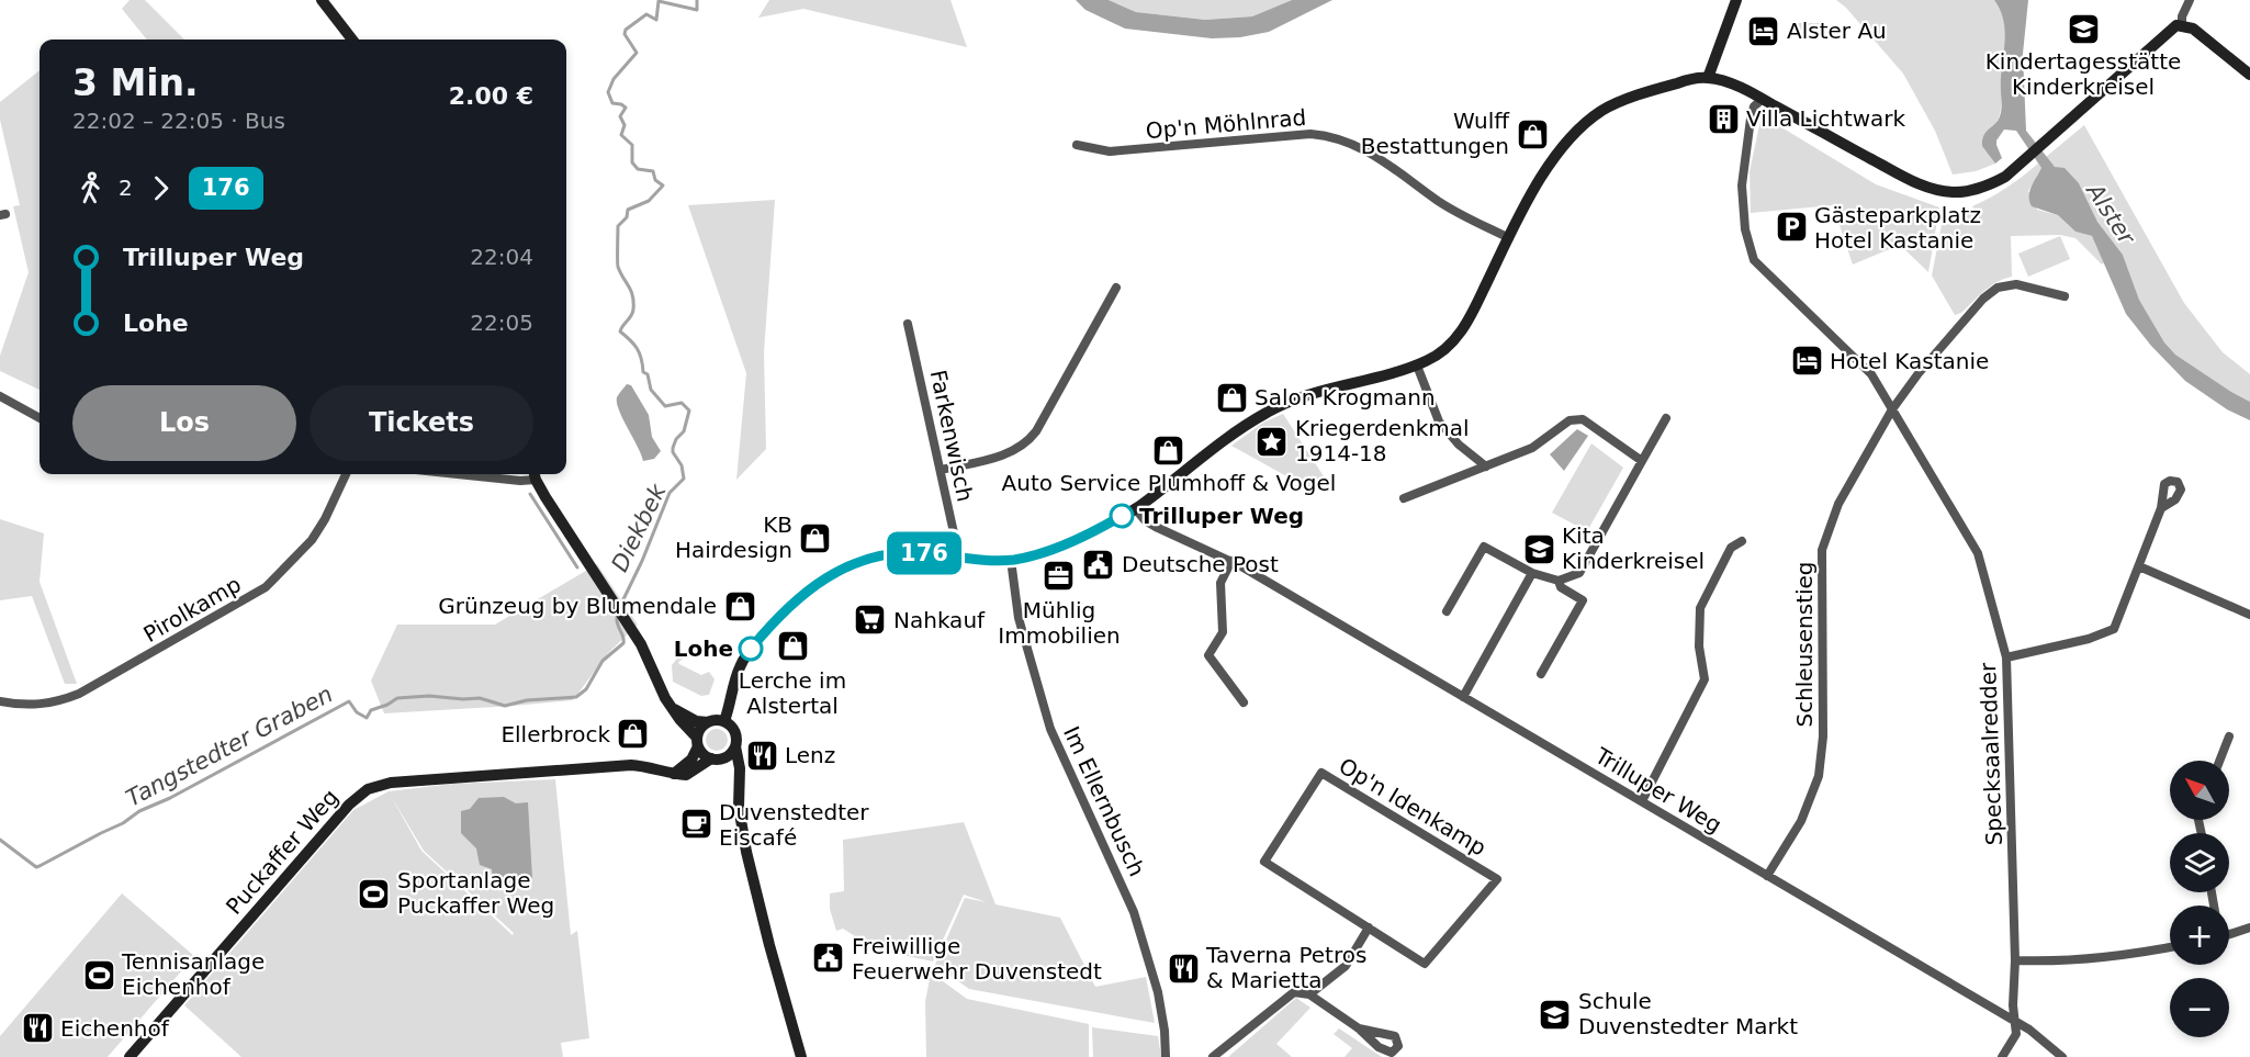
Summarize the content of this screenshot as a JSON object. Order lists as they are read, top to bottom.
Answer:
{
  "streets": {
    "street": [
      "Op'n Möhlnrad",
      "Farkenwisch",
      "Pirolkamp",
      "Schleusenstieg",
      "Specksaalredder",
      "Trilluper Weg",
      "Im Ellernbusch",
      "Op'n Idenkamp",
      "Puckaffer Weg"
    ]
  },
  "crossings": [
    ["Schleusenstieg", "Specksaalredder"],
    ["Schleusenstieg", "Trilluper Weg"],
    ["Specksaalredder", "Trilluper Weg"]
  ],
  "water": ["Alster", "Diekbek", "Tangstedter Graben"],
  "places": {
    "school or university": ["Kindertagesstätte Kinderkreisel", "Kita Kinderkreisel", "Schule Duvenstedter Markt"],
    "hotel": ["Alster Au", "Hotel Kastanie"],
    "building": ["Villa Lichtwark"],
    "shop": [
      "Wulff Bestattungen",
      "Salon Krogmann",
      "Auto Service Plumhoff & Vogel",
      "KB Hairdesign",
      "Grünzeug by Blumendale",
      "Lerche im Alstertal",
      "Ellerbrock"
    ],
    "parking": ["Gästeparkplatz Hotel Kastanie"],
    "place": ["Kriegerdenkmal 1914-18"],
    "other": ["Trilluper Weg", "Lohe"],
    "public building": ["Deutsche Post", "Freiwillige Feuerwehr Duvenstedt"],
    "office": ["Mühlig Immobilien"],
    "supermarket": ["Nahkauf"],
    "restaurant": ["Lenz", "Taverna Petros & Marietta", "Eichenhof"],
    "cafe": ["Duvenstedter Eiscafé"],
    "sports": ["Sportanlage Puckaffer Weg", "Tennisanlage Eichenhof"]
  },
  "lines": ["bus line 176"],
  "north": "top left",
  "page": {
    "on_map": "176",
    "heading": ["3 Min.", "22:02 – 22:05 · Bus", "2.00 €"],
    "legs": ["2", "176"],
    "list": [
      {
        "name": "Trilluper Weg",
        "value": "22:04"
      },
      {
        "name": "Lohe",
        "value": "22:05"
      }
    ],
    "buttons": ["Los", "Tickets"],
    "map_buttons": ["+", "−"]
  }
}
